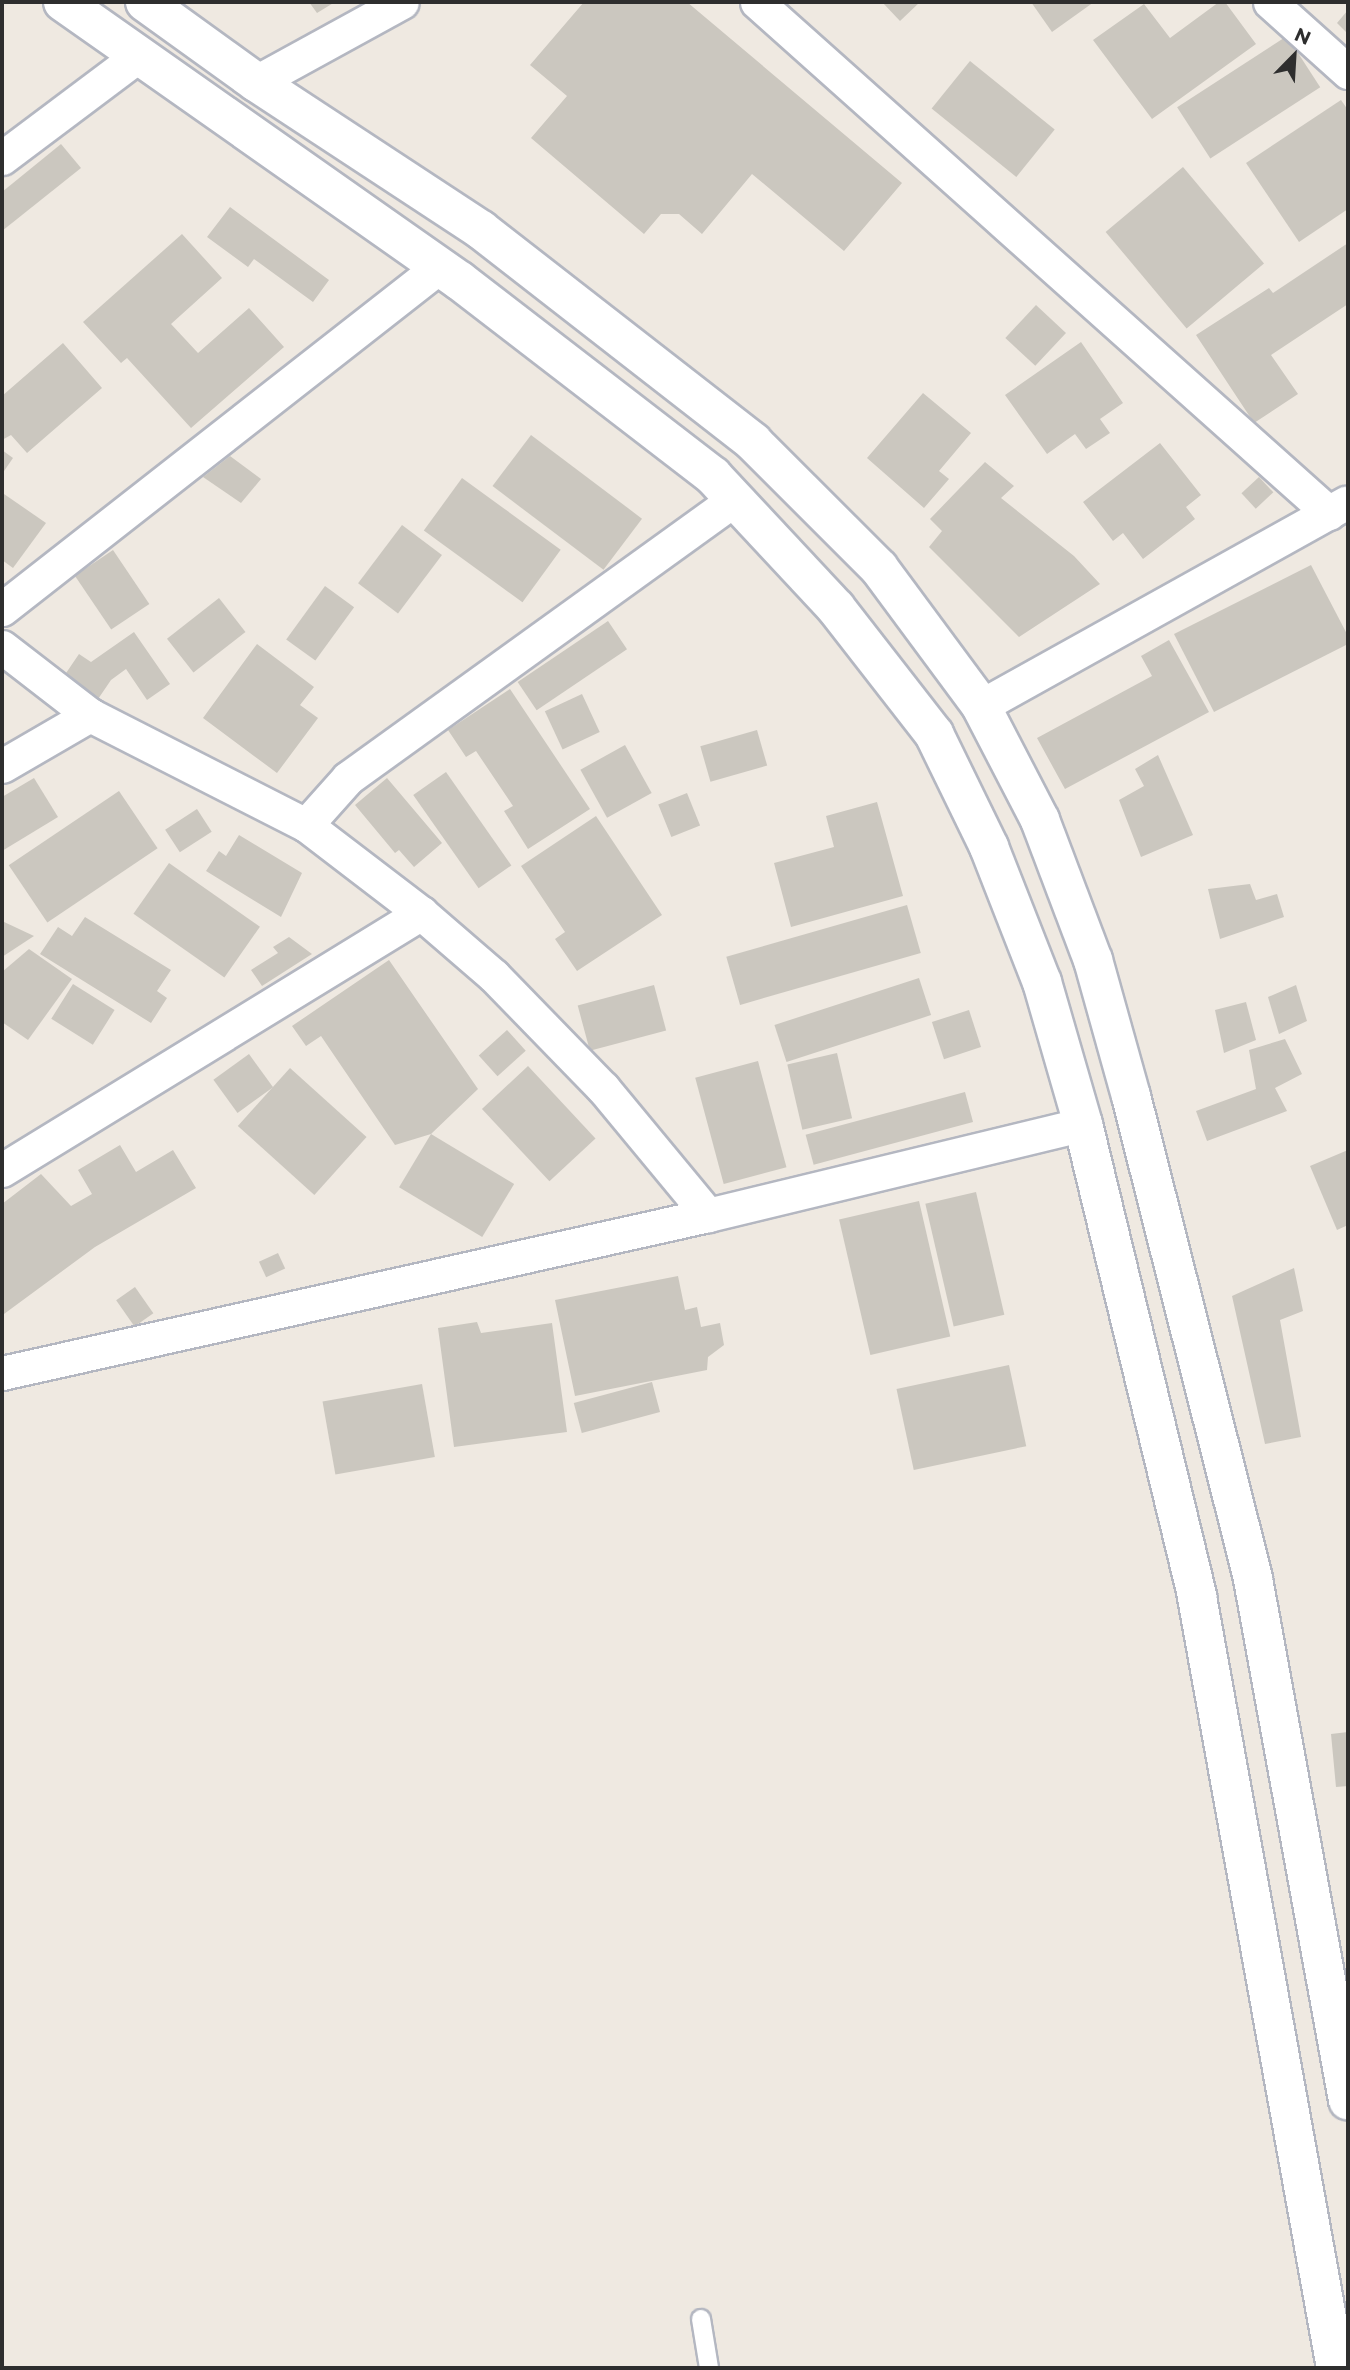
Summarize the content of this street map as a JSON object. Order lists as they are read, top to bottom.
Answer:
{
  "north": "top right"
}
